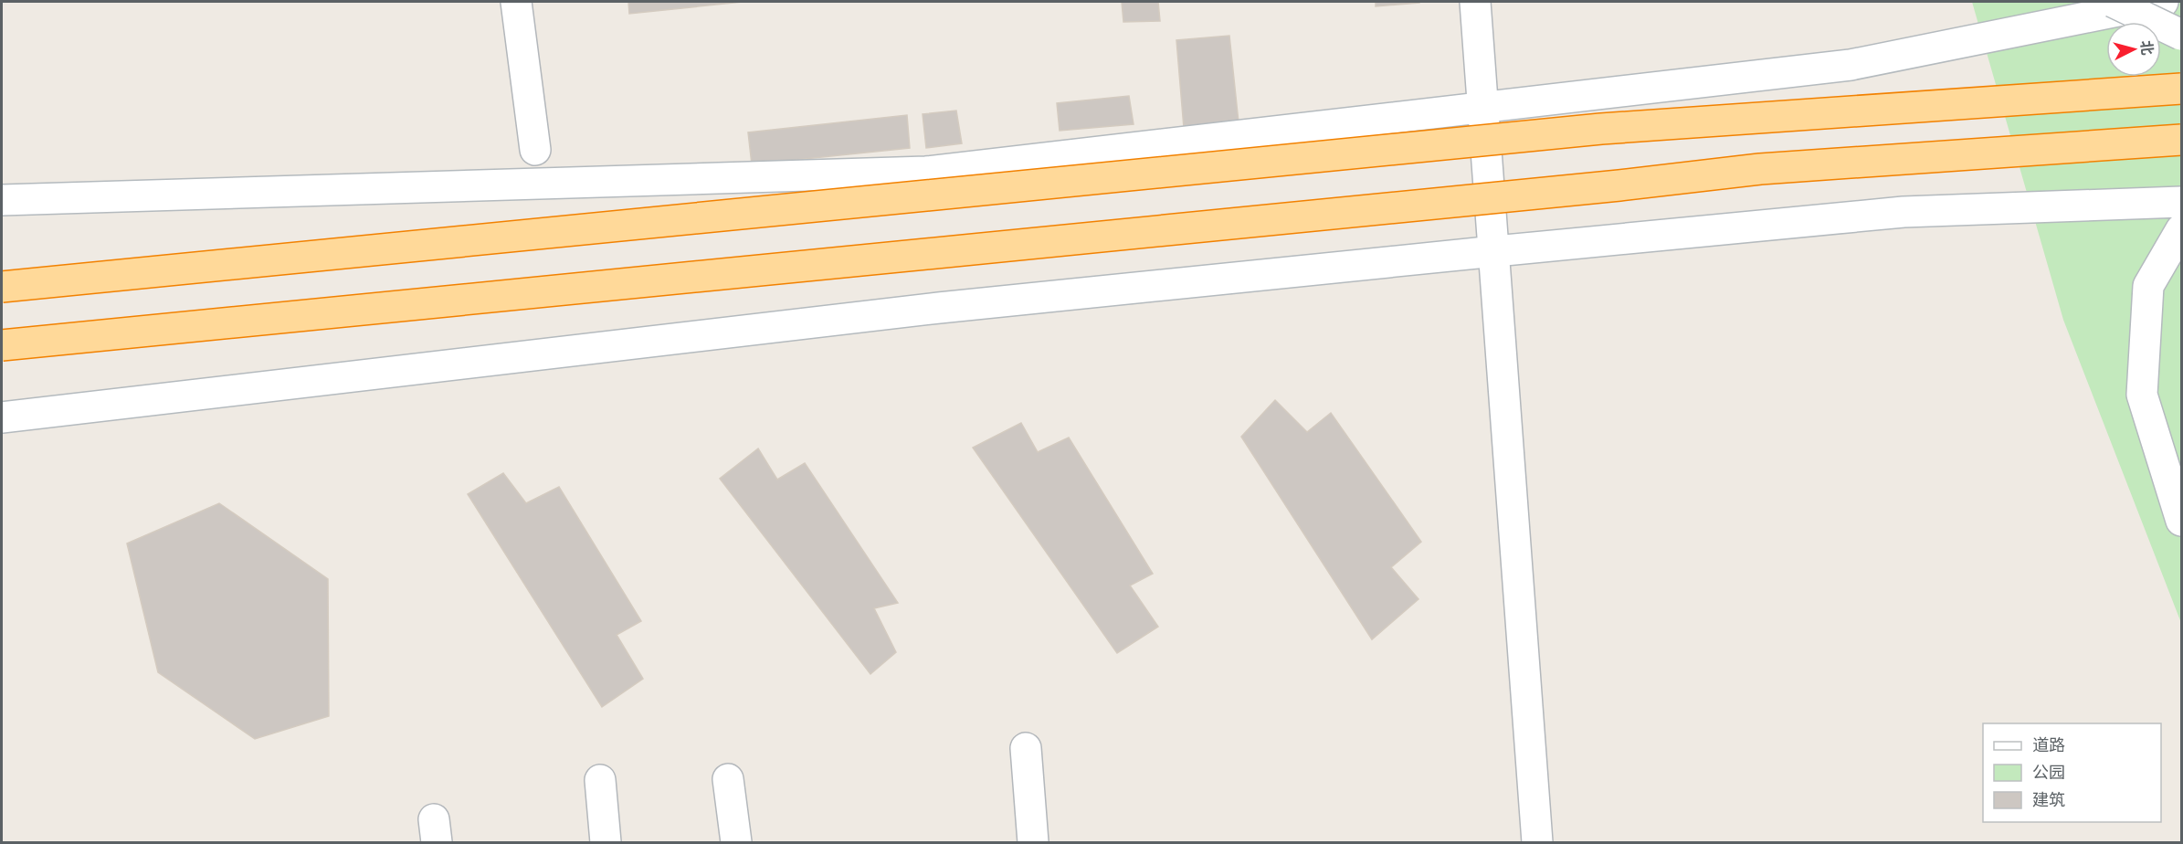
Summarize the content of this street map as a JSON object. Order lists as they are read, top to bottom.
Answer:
{
  "legend": ["道路", "公园", "建筑"],
  "north": "right"
}
